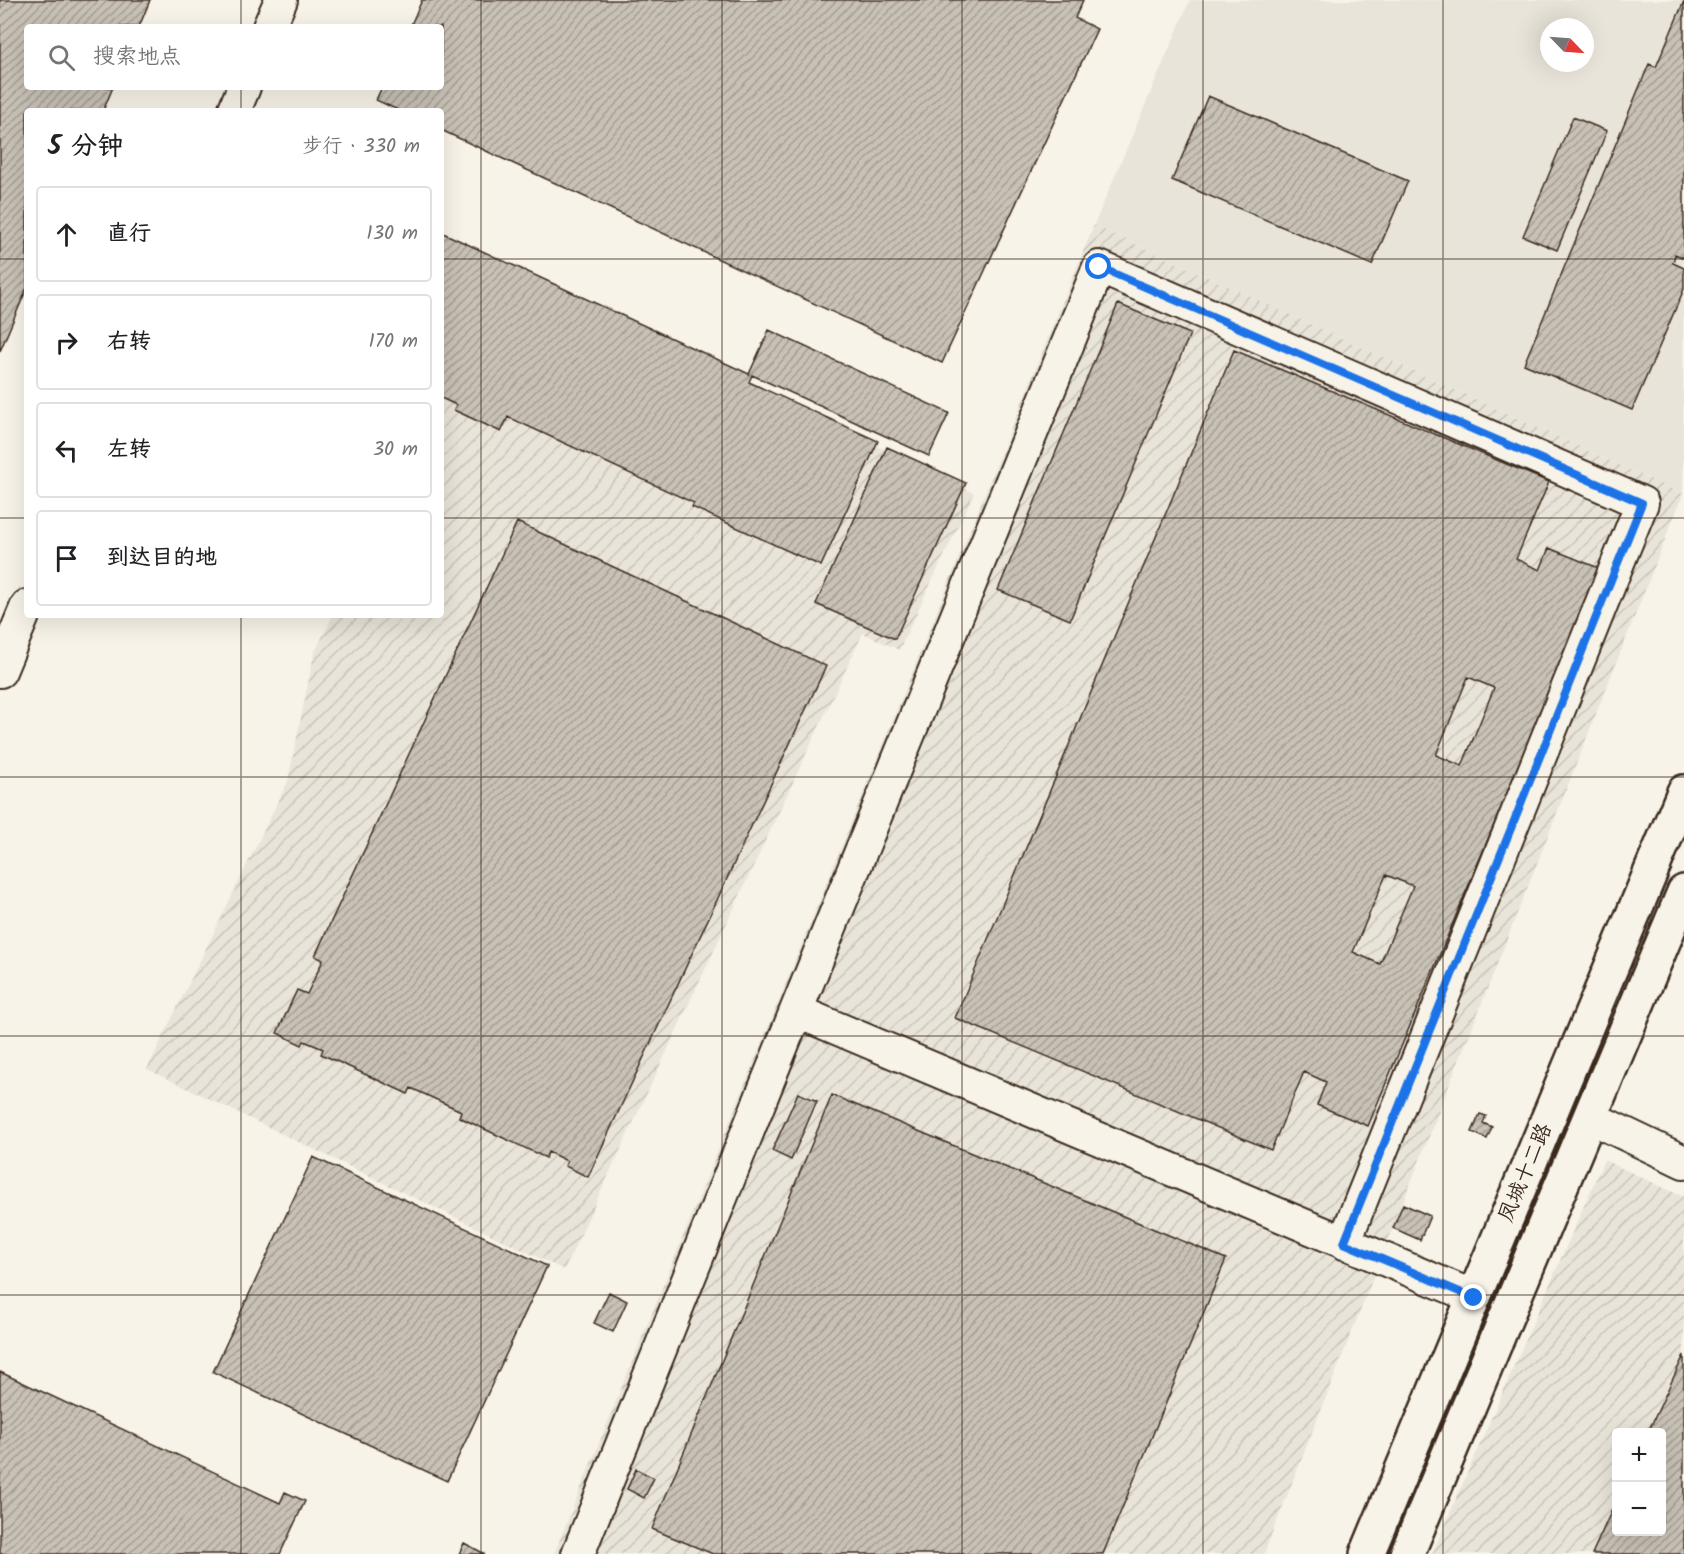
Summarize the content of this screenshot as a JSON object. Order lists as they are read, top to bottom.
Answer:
{
  "streets": {
    "main road": ["凤城十二路"]
  },
  "north": "bottom right",
  "page": {
    "search": "搜索地点",
    "heading": ["5 分钟", "步行 · 330 m"],
    "list": [
      ["直行", "130 m"],
      ["右转", "170 m"],
      ["左转", "30 m"],
      "到达目的地"
    ],
    "map_buttons": ["+", "−"]
  }
}
